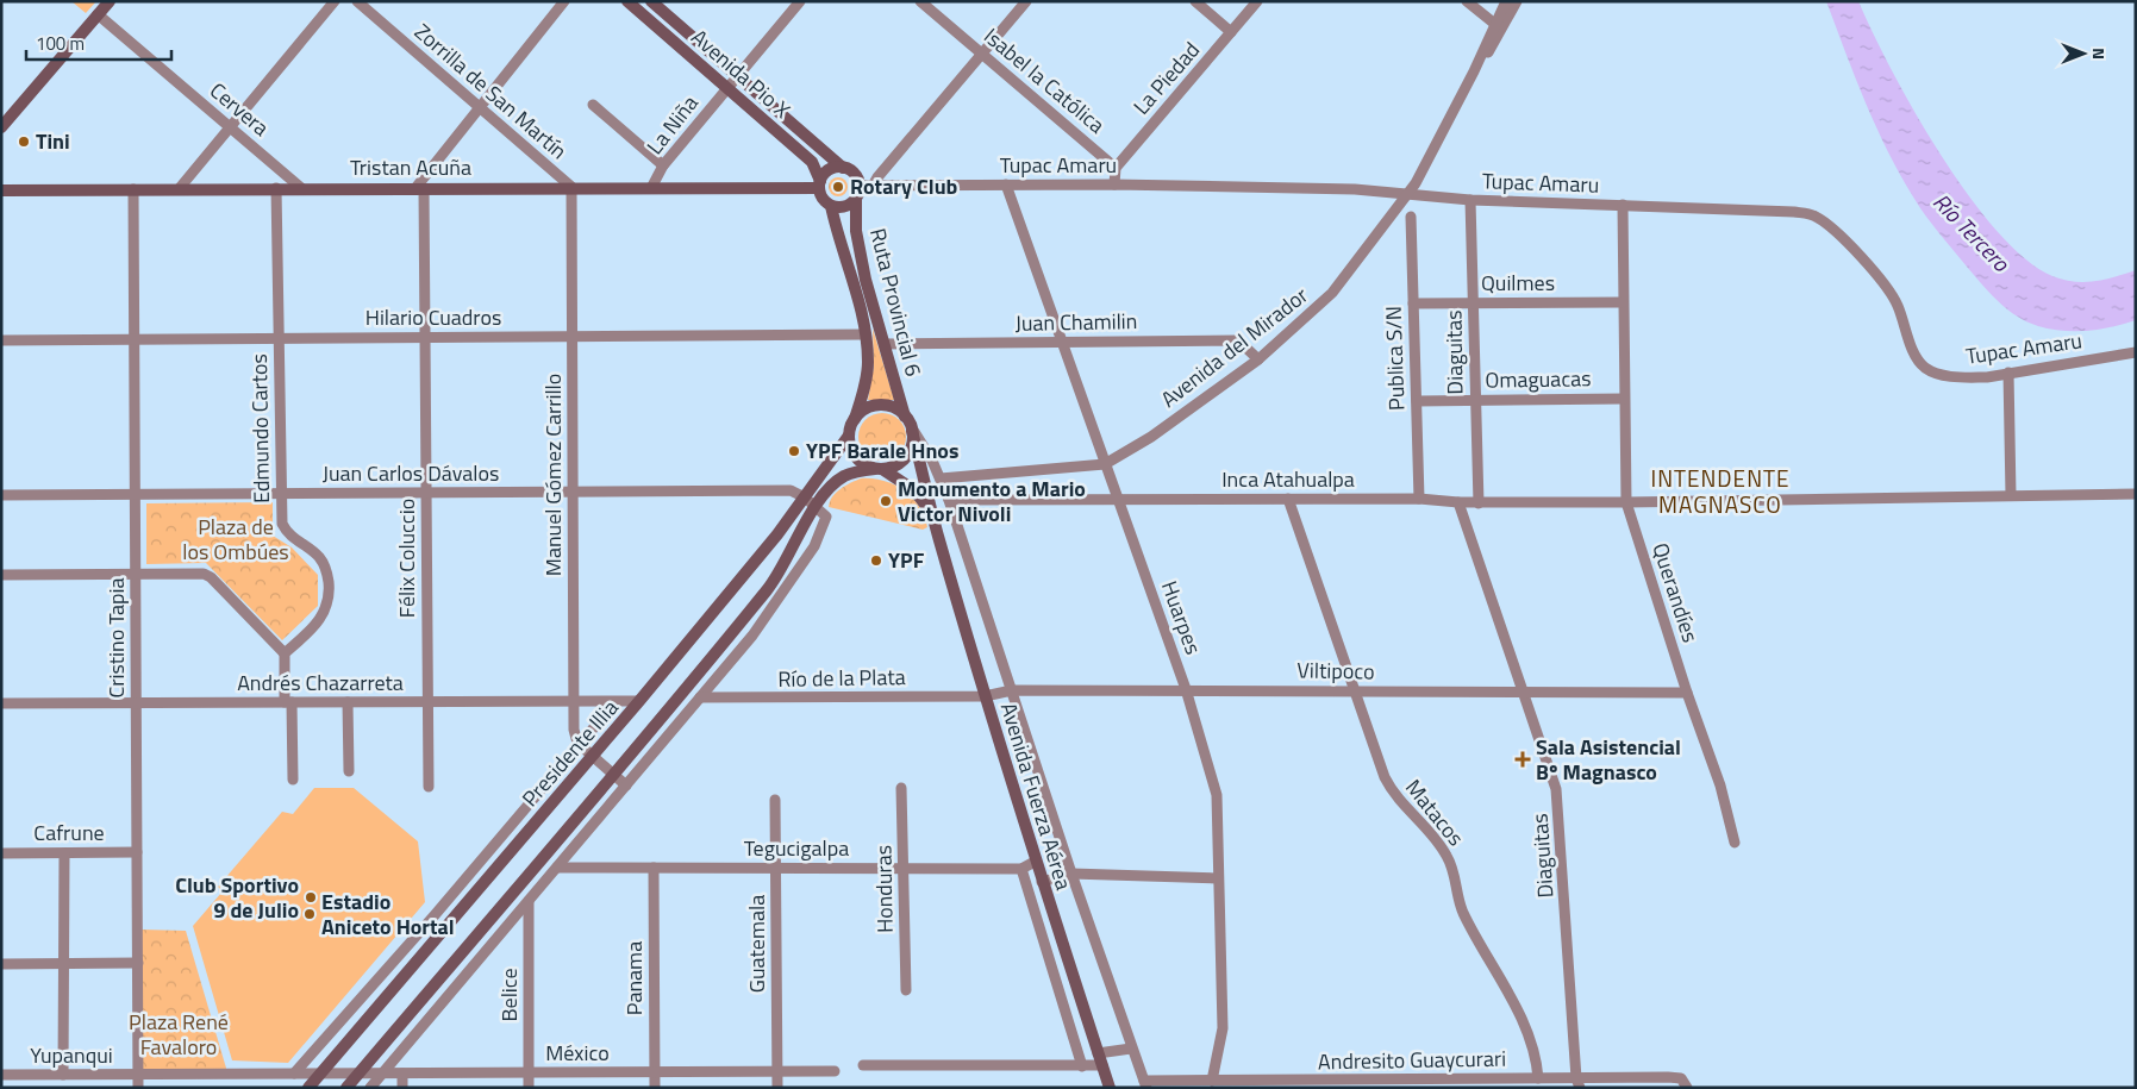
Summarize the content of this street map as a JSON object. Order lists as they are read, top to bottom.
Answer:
{
  "streets": {
    "main road": [
      "Avenida Pio X",
      "Tristan Acuña",
      "Ruta Provincial 6",
      "Presidente Illia",
      "Avenida Fuerza Aérea"
    ],
    "street": [
      "La Piedad",
      "Isabel la Católica",
      "Zorrilla de San Martín",
      "Cervera",
      "La Niña",
      "Tupac Amaru",
      "Quilmes",
      "Hilario Cuadros",
      "Juan Chamilin",
      "Avenida del Mirador",
      "Diaguitas",
      "Publica S/N",
      "Omaguacas",
      "Edmundo Cartos",
      "Juan Carlos Dávalos",
      "Manuel Gómez Carrillo",
      "Inca Atahualpa",
      "Félix Coluccio",
      "Querandíes",
      "Huarpes",
      "Cristino Tapia",
      "Viltipoco",
      "Río de la Plata",
      "Andrés Chazarreta",
      "Matacos",
      "Cafrune",
      "Tegucigalpa",
      "Honduras",
      "Guatemala",
      "Panama",
      "Belice",
      "México",
      "Yupanqui",
      "Andresito Guaycurari"
    ]
  },
  "crossings": [
    ["Avenida Pio X", "La Niña"],
    ["Avenida Pio X", "Tupac Amaru"],
    ["Avenida Pio X", "Tristan Acuña"],
    ["Avenida Pio X", "Ruta Provincial 6"],
    ["La Piedad", "Isabel la Católica"],
    ["Zorrilla de San Martín", "Tristan Acuña"],
    ["Zorrilla de San Martín", "Manuel Gómez Carrillo"],
    ["Cervera", "Tristan Acuña"],
    ["La Niña", "Tristan Acuña"],
    ["Tupac Amaru", "Tristan Acuña"],
    ["Tupac Amaru", "Ruta Provincial 6"],
    ["Tupac Amaru", "Avenida del Mirador"],
    ["Tupac Amaru", "Diaguitas"],
    ["Tupac Amaru", "Querandíes"],
    ["Tupac Amaru", "Huarpes"],
    ["Tristan Acuña", "Ruta Provincial 6"],
    ["Tristan Acuña", "Edmundo Cartos"],
    ["Tristan Acuña", "Manuel Gómez Carrillo"],
    ["Tristan Acuña", "Félix Coluccio"],
    ["Tristan Acuña", "Cristino Tapia"],
    ["Quilmes", "Diaguitas"],
    ["Quilmes", "Publica S/N"],
    ["Quilmes", "Querandíes"],
    ["Ruta Provincial 6", "Hilario Cuadros"],
    ["Ruta Provincial 6", "Juan Chamilin"],
    ["Ruta Provincial 6", "Presidente Illia"],
    ["Ruta Provincial 6", "Avenida Fuerza Aérea"],
    ["Hilario Cuadros", "Edmundo Cartos"],
    ["Hilario Cuadros", "Manuel Gómez Carrillo"],
    ["Hilario Cuadros", "Félix Coluccio"],
    ["Hilario Cuadros", "Cristino Tapia"],
    ["Juan Chamilin", "Avenida del Mirador"],
    ["Juan Chamilin", "Huarpes"],
    ["Avenida del Mirador", "Huarpes"],
    ["Diaguitas", "Omaguacas"],
    ["Diaguitas", "Inca Atahualpa"],
    ["Diaguitas", "Viltipoco"],
    ["Diaguitas", "Andresito Guaycurari"],
    ["Publica S/N", "Omaguacas"],
    ["Publica S/N", "Inca Atahualpa"],
    ["Omaguacas", "Querandíes"],
    ["Edmundo Cartos", "Juan Carlos Dávalos"],
    ["Juan Carlos Dávalos", "Manuel Gómez Carrillo"],
    ["Juan Carlos Dávalos", "Félix Coluccio"],
    ["Juan Carlos Dávalos", "Cristino Tapia"],
    ["Juan Carlos Dávalos", "Presidente Illia"],
    ["Manuel Gómez Carrillo", "Andrés Chazarreta"],
    ["Inca Atahualpa", "Querandíes"],
    ["Inca Atahualpa", "Huarpes"],
    ["Inca Atahualpa", "Matacos"],
    ["Félix Coluccio", "Andrés Chazarreta"],
    ["Querandíes", "Viltipoco"],
    ["Huarpes", "Viltipoco"],
    ["Huarpes", "Andresito Guaycurari"],
    ["Cristino Tapia", "Andrés Chazarreta"],
    ["Cristino Tapia", "Cafrune"],
    ["Cristino Tapia", "Yupanqui"],
    ["Viltipoco", "Río de la Plata"],
    ["Viltipoco", "Avenida Fuerza Aérea"],
    ["Viltipoco", "Matacos"],
    ["Río de la Plata", "Avenida Fuerza Aérea"],
    ["Andrés Chazarreta", "Presidente Illia"],
    ["Presidente Illia", "México"],
    ["Presidente Illia", "Yupanqui"],
    ["Avenida Fuerza Aérea", "Tegucigalpa"],
    ["Matacos", "Andresito Guaycurari"],
    ["Tegucigalpa", "Honduras"],
    ["Tegucigalpa", "Guatemala"],
    ["Tegucigalpa", "Panama"],
    ["Guatemala", "México"],
    ["Panama", "México"],
    ["Belice", "México"],
    ["México", "Yupanqui"]
  ],
  "districts": ["INTENDENTE MAGNASCO"],
  "water": ["Río Tercero"],
  "parks": ["Plaza de los Ombúes", "Plaza René Favaloro"],
  "places": {
    "other": [
      "Tini",
      "Rotary Club",
      "YPF Barale Hnos",
      "Monumento a Mario Victor Nivoli",
      "YPF",
      "Club Sportivo 9 de Julio",
      "Estadio Aniceto Hortal"
    ],
    "health": ["Sala Asistencial Bº Magnasco"]
  },
  "scale_bar": "100 m",
  "north": "right"
}
